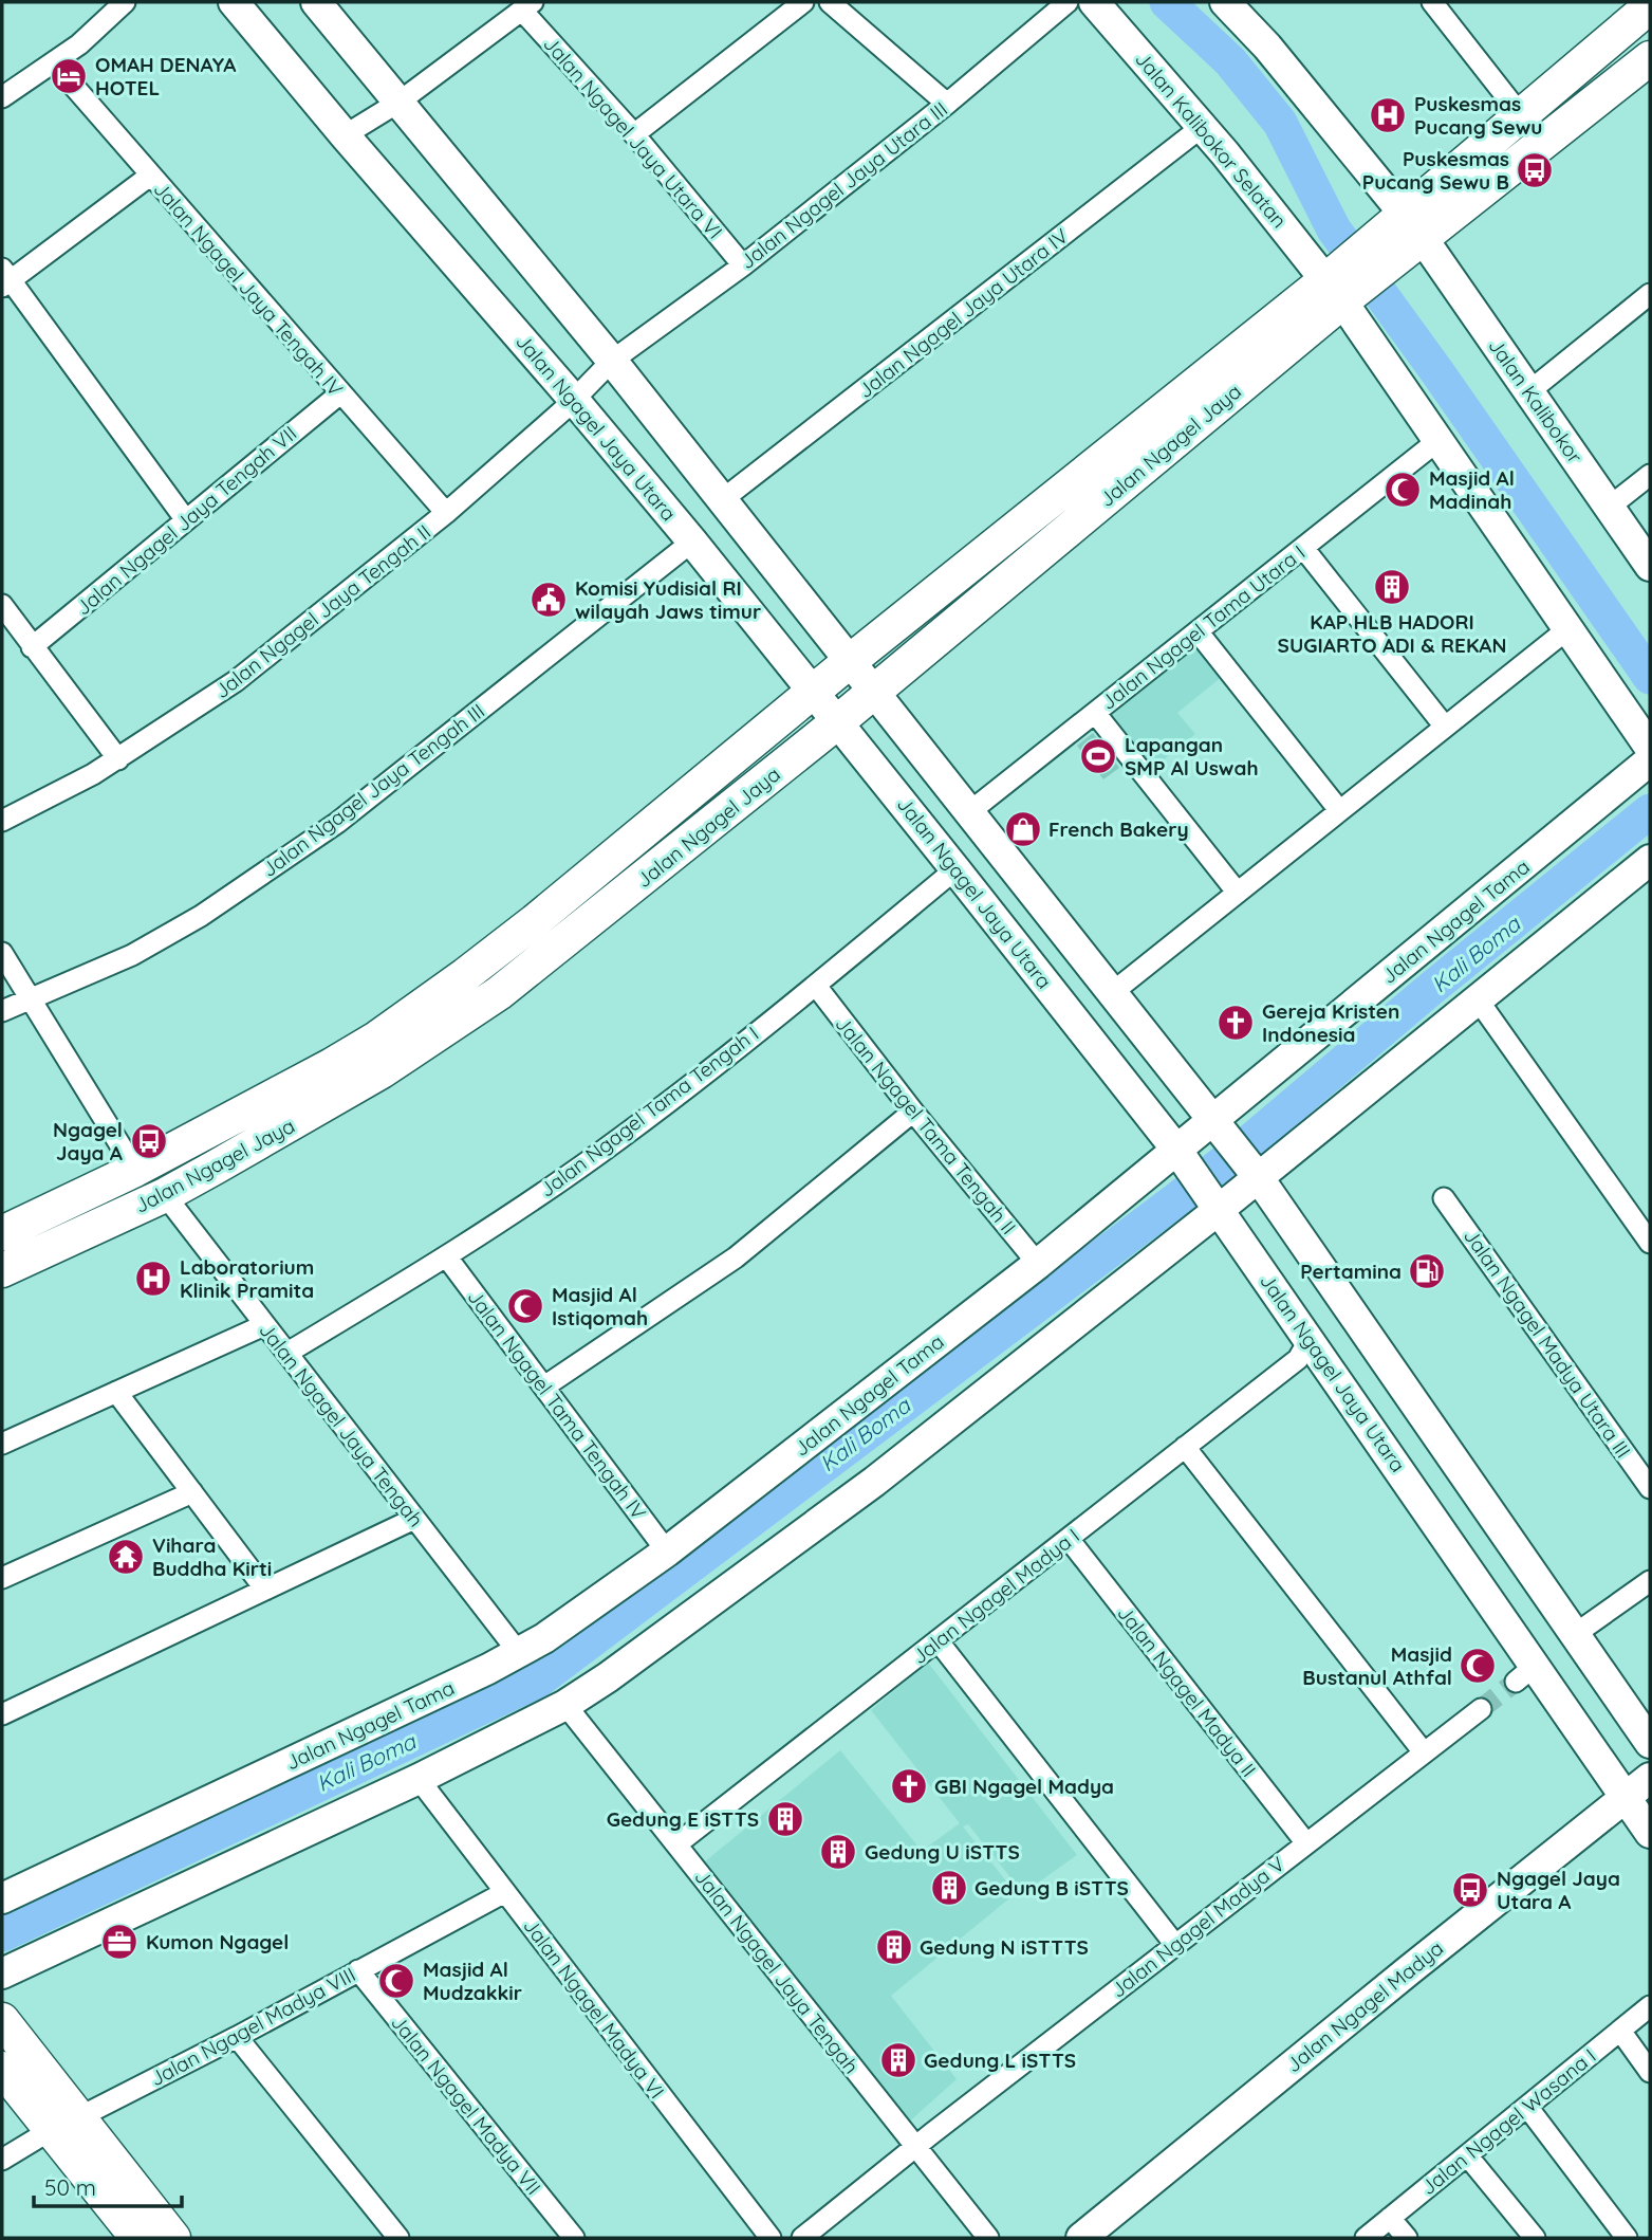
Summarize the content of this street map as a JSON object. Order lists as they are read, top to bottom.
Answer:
{
  "streets": {
    "main road": ["Jalan Ngagel Jaya"],
    "street": [
      "Jalan Ngagel Jaya Utara VI",
      "Jalan Kalibokor Selatan",
      "Jalan Ngagel Jaya Utara III",
      "Jalan Ngagel Jaya Tengah IV",
      "Jalan Ngagel Jaya Utara IV",
      "Jalan Kalibokor",
      "Jalan Ngagel Jaya Utara",
      "Jalan Ngagel Jaya Tengah VII",
      "Jalan Ngagel Jaya Tengah II",
      "Jalan Ngagel Tama Utara I",
      "Jalan Ngagel Jaya Tengah III",
      "Jalan Ngagel Tama",
      "Jalan Ngagel Tama Tengah I",
      "Jalan Ngagel Tama Tengah II",
      "Jalan Ngagel Madya Utara III",
      "Jalan Ngagel Tama Tengah IV",
      "Jalan Ngagel Jaya Tengah",
      "Jalan Ngagel Madya I",
      "Jalan Ngagel Madya II",
      "Jalan Ngagel Madya V",
      "Jalan Ngagel Madya",
      "Jalan Ngagel Madya VI",
      "Jalan Ngagel Madya VIII",
      "Jalan Ngagel Madya VII",
      "Jalan Ngagel Wasana I"
    ]
  },
  "crossings": [
    ["Jalan Ngagel Jaya Utara VI", "Jalan Ngagel Jaya Utara III"],
    ["Jalan Kalibokor Selatan", "Jalan Ngagel Jaya Utara IV"],
    ["Jalan Kalibokor Selatan", "Jalan Ngagel Jaya"],
    ["Jalan Kalibokor Selatan", "Jalan Ngagel Tama Utara I"],
    ["Jalan Ngagel Jaya Utara III", "Jalan Ngagel Jaya Tengah II"],
    ["Jalan Ngagel Jaya Tengah IV", "Jalan Ngagel Jaya Tengah VII"],
    ["Jalan Ngagel Jaya Tengah IV", "Jalan Ngagel Jaya Tengah II"],
    ["Jalan Ngagel Jaya Utara", "Jalan Ngagel Jaya"],
    ["Jalan Ngagel Jaya Utara", "Jalan Ngagel Jaya Tengah II"],
    ["Jalan Ngagel Jaya Utara", "Jalan Ngagel Jaya Tengah III"],
    ["Jalan Ngagel Jaya Utara", "Jalan Ngagel Tama"],
    ["Jalan Ngagel Jaya Utara", "Jalan Ngagel Tama Tengah I"],
    ["Jalan Ngagel Jaya Utara", "Jalan Ngagel Madya I"],
    ["Jalan Ngagel Jaya Utara", "Jalan Ngagel Madya"],
    ["Jalan Ngagel Jaya", "Jalan Ngagel Jaya Tengah"],
    ["Jalan Ngagel Tama", "Jalan Ngagel Tama Tengah II"],
    ["Jalan Ngagel Tama", "Jalan Ngagel Tama Tengah IV"],
    ["Jalan Ngagel Tama", "Jalan Ngagel Jaya Tengah"],
    ["Jalan Ngagel Tama Tengah I", "Jalan Ngagel Tama Tengah II"],
    ["Jalan Ngagel Tama Tengah I", "Jalan Ngagel Tama Tengah IV"],
    ["Jalan Ngagel Tama Tengah I", "Jalan Ngagel Jaya Tengah"],
    ["Jalan Ngagel Jaya Tengah", "Jalan Ngagel Madya I"],
    ["Jalan Ngagel Jaya Tengah", "Jalan Ngagel Madya V"],
    ["Jalan Ngagel Madya I", "Jalan Ngagel Madya II"],
    ["Jalan Ngagel Madya II", "Jalan Ngagel Madya V"],
    ["Jalan Ngagel Madya VI", "Jalan Ngagel Madya VIII"],
    ["Jalan Ngagel Madya VIII", "Jalan Ngagel Madya VII"]
  ],
  "water": ["Kali Boma"],
  "places": {
    "hotel": ["OMAH DENAYA HOTEL"],
    "hospital": ["Puskesmas Pucang Sewu", "Laboratorium Klinik Pramita"],
    "bus stop": ["Puskesmas Pucang Sewu B", "Ngagel Jaya A", "Ngagel Jaya Utara A"],
    "mosque": [
      "Masjid Al Madinah",
      "Masjid Al Istiqomah",
      "Masjid Bustanul Athfal",
      "Masjid Al Mudzakkir"
    ],
    "building": [
      "KAP HLB HADORI SUGIARTO ADI & REKAN",
      "Gedung E iSTTS",
      "Gedung U iSTTS",
      "Gedung B iSTTS",
      "Gedung N iSTTTS",
      "Gedung L iSTTS"
    ],
    "public building": ["Komisi Yudisial RI wilayah Jaws timur"],
    "sports": ["Lapangan SMP Al Uswah"],
    "shop": ["French Bakery"],
    "church": ["Gereja Kristen Indonesia", "GBI Ngagel Madya"],
    "fuel station": ["Pertamina"],
    "temple": ["Vihara Buddha Kirti"],
    "office": ["Kumon Ngagel"]
  },
  "scale_bar": "50 m"
}
